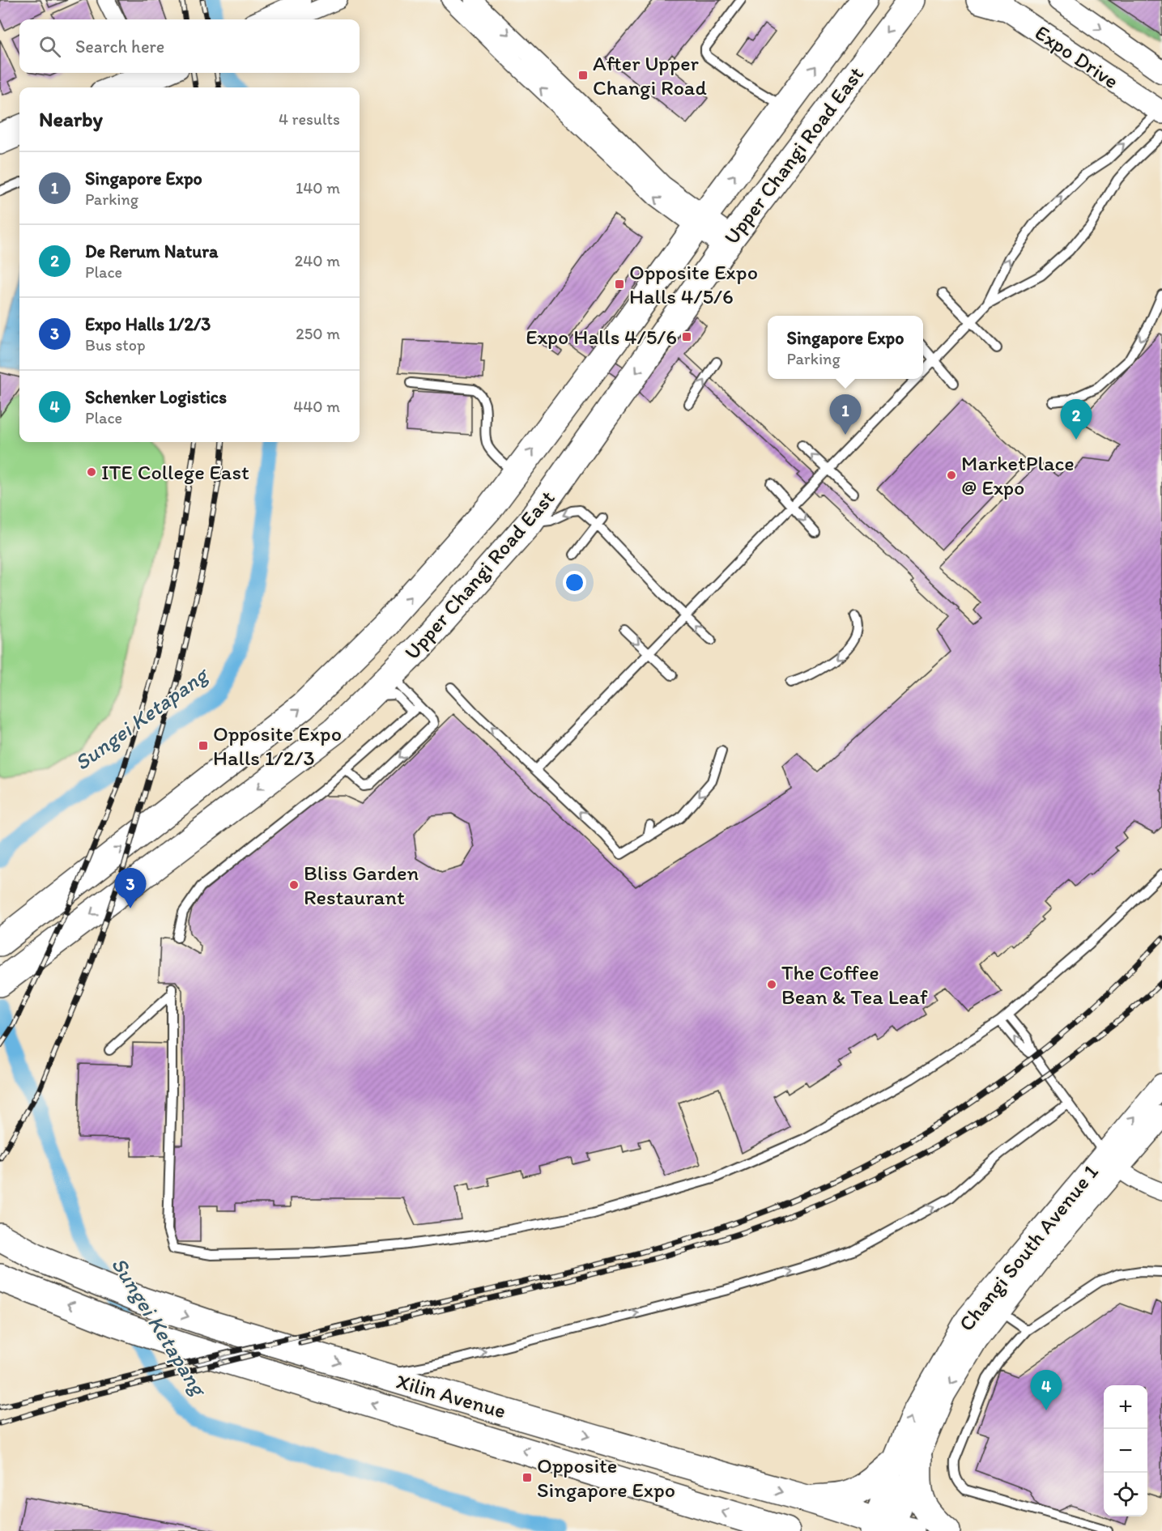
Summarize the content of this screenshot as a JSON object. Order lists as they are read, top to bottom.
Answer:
{
  "streets": {
    "main road": ["Upper Changi Road East", "Xilin Avenue"],
    "street": ["Expo Drive", "Changi South Avenue 1"]
  },
  "crossings": [
    ["Changi South Avenue 1", "Xilin Avenue"]
  ],
  "water": ["Sungei Ketapang"],
  "places": {
    "transit": [
      "After Upper Changi Road",
      "Opposite Expo Halls 4/5/6",
      "Expo Halls 4/5/6",
      "Opposite Expo Halls 1/2/3",
      "Opposite Singapore Expo"
    ],
    "other": [
      "ITE College East",
      "MarketPlace @ Expo",
      "Bliss Garden Restaurant",
      "The Coffee Bean & Tea Leaf"
    ]
  },
  "page": {
    "search": "Search here",
    "heading": ["Nearby", "4 results"],
    "list": [
      {
        "mark": "1",
        "name": "Singapore Expo",
        "note": "Parking",
        "value": "140 m"
      },
      {
        "mark": "2",
        "name": "De Rerum Natura",
        "note": "Place",
        "value": "240 m"
      },
      {
        "mark": "3",
        "name": "Expo Halls 1/2/3",
        "note": "Bus stop",
        "value": "250 m"
      },
      {
        "mark": "4",
        "name": "Schenker Logistics",
        "note": "Place",
        "value": "440 m"
      }
    ],
    "popup": ["Singapore Expo", "Parking"],
    "pins": [
      "1",
      "2",
      "3",
      "4"
    ],
    "map_buttons": ["+", "−"]
  }
}
